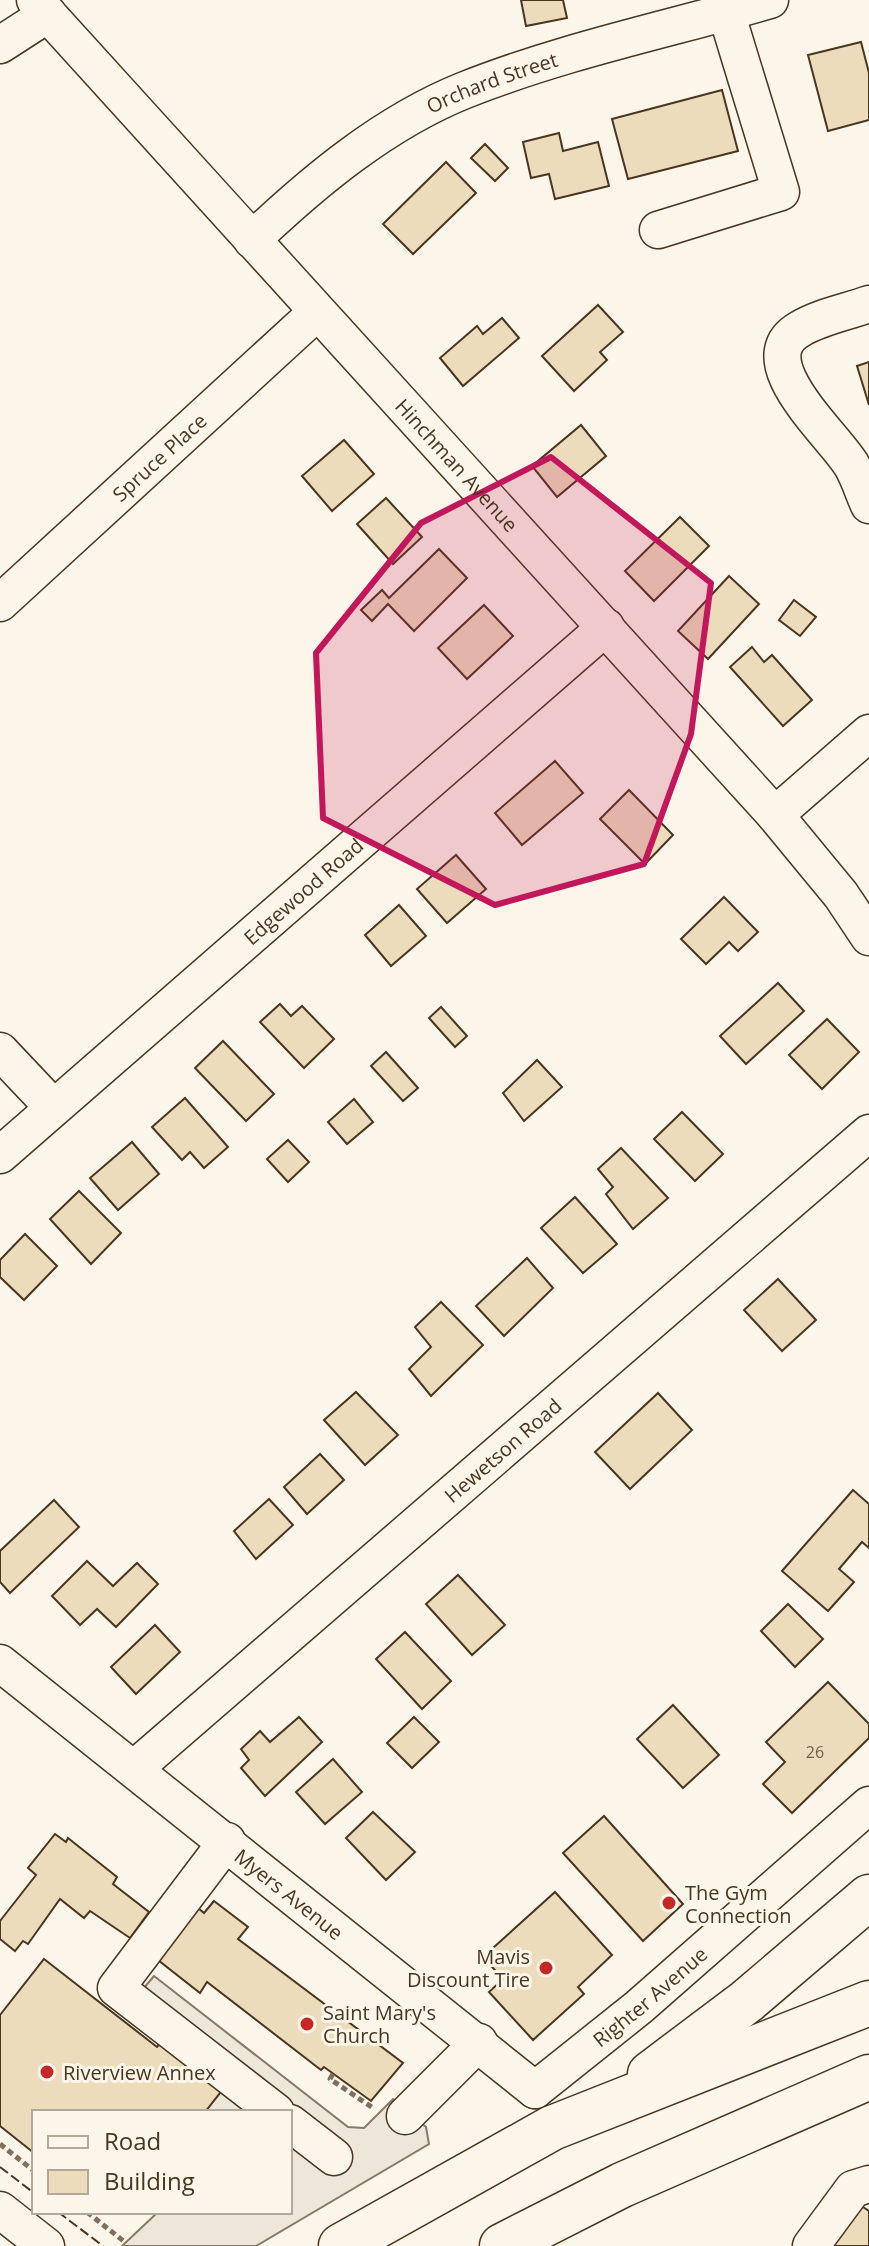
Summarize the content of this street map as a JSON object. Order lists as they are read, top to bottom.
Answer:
{
  "streets": {
    "street": [
      "Orchard Street",
      "Spruce Place",
      "Hinchman Avenue",
      "Edgewood Road",
      "Hewetson Road",
      "Myers Avenue",
      "Righter Avenue"
    ]
  },
  "crossings": [
    ["Orchard Street", "Hinchman Avenue"],
    ["Spruce Place", "Hinchman Avenue"],
    ["Hinchman Avenue", "Edgewood Road"],
    ["Hewetson Road", "Myers Avenue"],
    ["Myers Avenue", "Righter Avenue"]
  ],
  "places": [
    "The Gym Connection",
    "Mavis Discount Tire",
    "Saint Mary's Church",
    "Riverview Annex"
  ],
  "house_numbers": ["26"],
  "legend": ["Road", "Building"]
}
